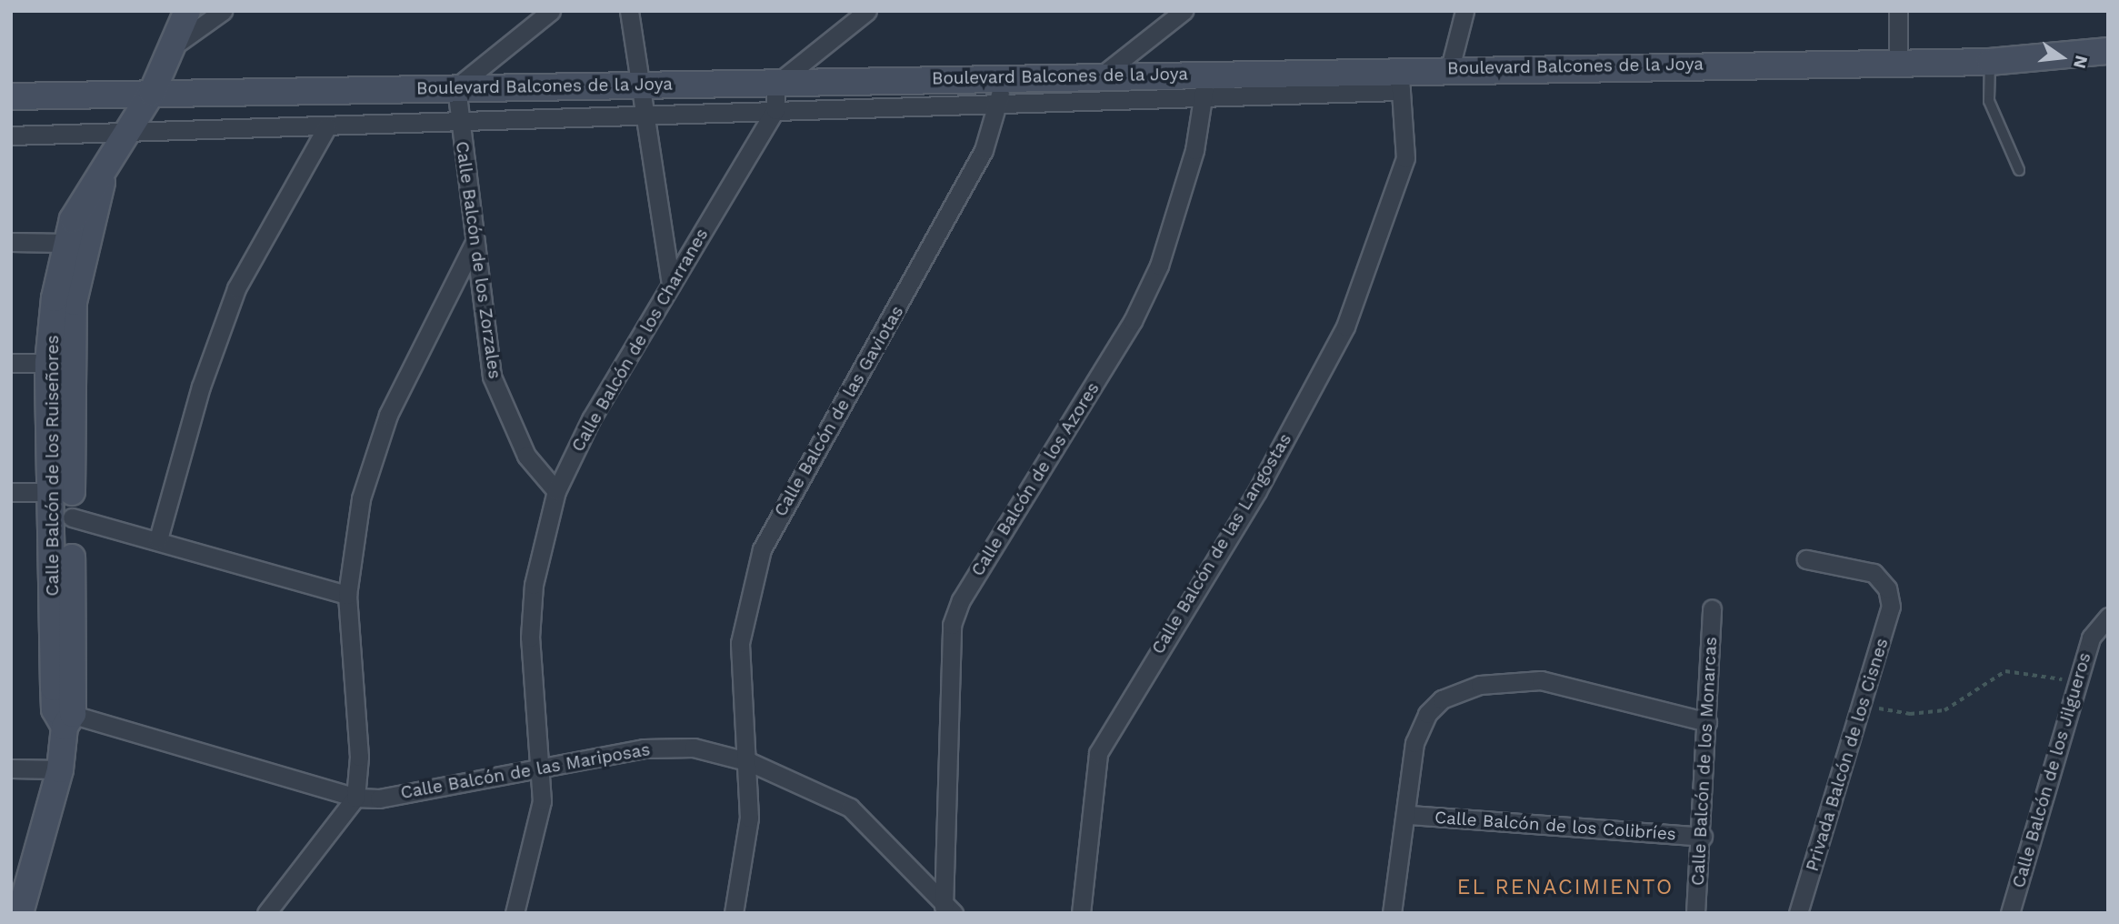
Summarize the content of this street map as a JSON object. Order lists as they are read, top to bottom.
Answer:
{
  "streets": {
    "street": [
      "Boulevard Balcones de la Joya",
      "Calle Balcón de los Zorzales",
      "Calle Balcón de los Charranes",
      "Calle Balcón de las Gaviotas",
      "Calle Balcón de los Ruiseñores",
      "Calle Balcón de los Azores",
      "Calle Balcón de las Langostas",
      "Privada Balcón de los Cisnes",
      "Calle Balcón de los Monarcas",
      "Calle Balcón de los Jilgueros",
      "Calle Balcón de las Mariposas",
      "Calle Balcón de los Colibríes"
    ]
  },
  "crossings": [
    ["Boulevard Balcones de la Joya", "Calle Balcón de los Zorzales"],
    ["Boulevard Balcones de la Joya", "Calle Balcón de los Charranes"],
    ["Boulevard Balcones de la Joya", "Calle Balcón de las Gaviotas"],
    ["Boulevard Balcones de la Joya", "Calle Balcón de los Ruiseñores"],
    ["Boulevard Balcones de la Joya", "Calle Balcón de los Azores"],
    ["Boulevard Balcones de la Joya", "Calle Balcón de las Langostas"],
    ["Calle Balcón de los Zorzales", "Calle Balcón de los Charranes"],
    ["Calle Balcón de los Charranes", "Calle Balcón de las Mariposas"],
    ["Calle Balcón de las Gaviotas", "Calle Balcón de las Mariposas"],
    ["Calle Balcón de los Ruiseñores", "Calle Balcón de las Mariposas"],
    ["Calle Balcón de los Azores", "Calle Balcón de las Mariposas"],
    ["Calle Balcón de los Monarcas", "Calle Balcón de los Colibríes"]
  ],
  "districts": ["EL RENACIMIENTO"],
  "north": "right"
}
